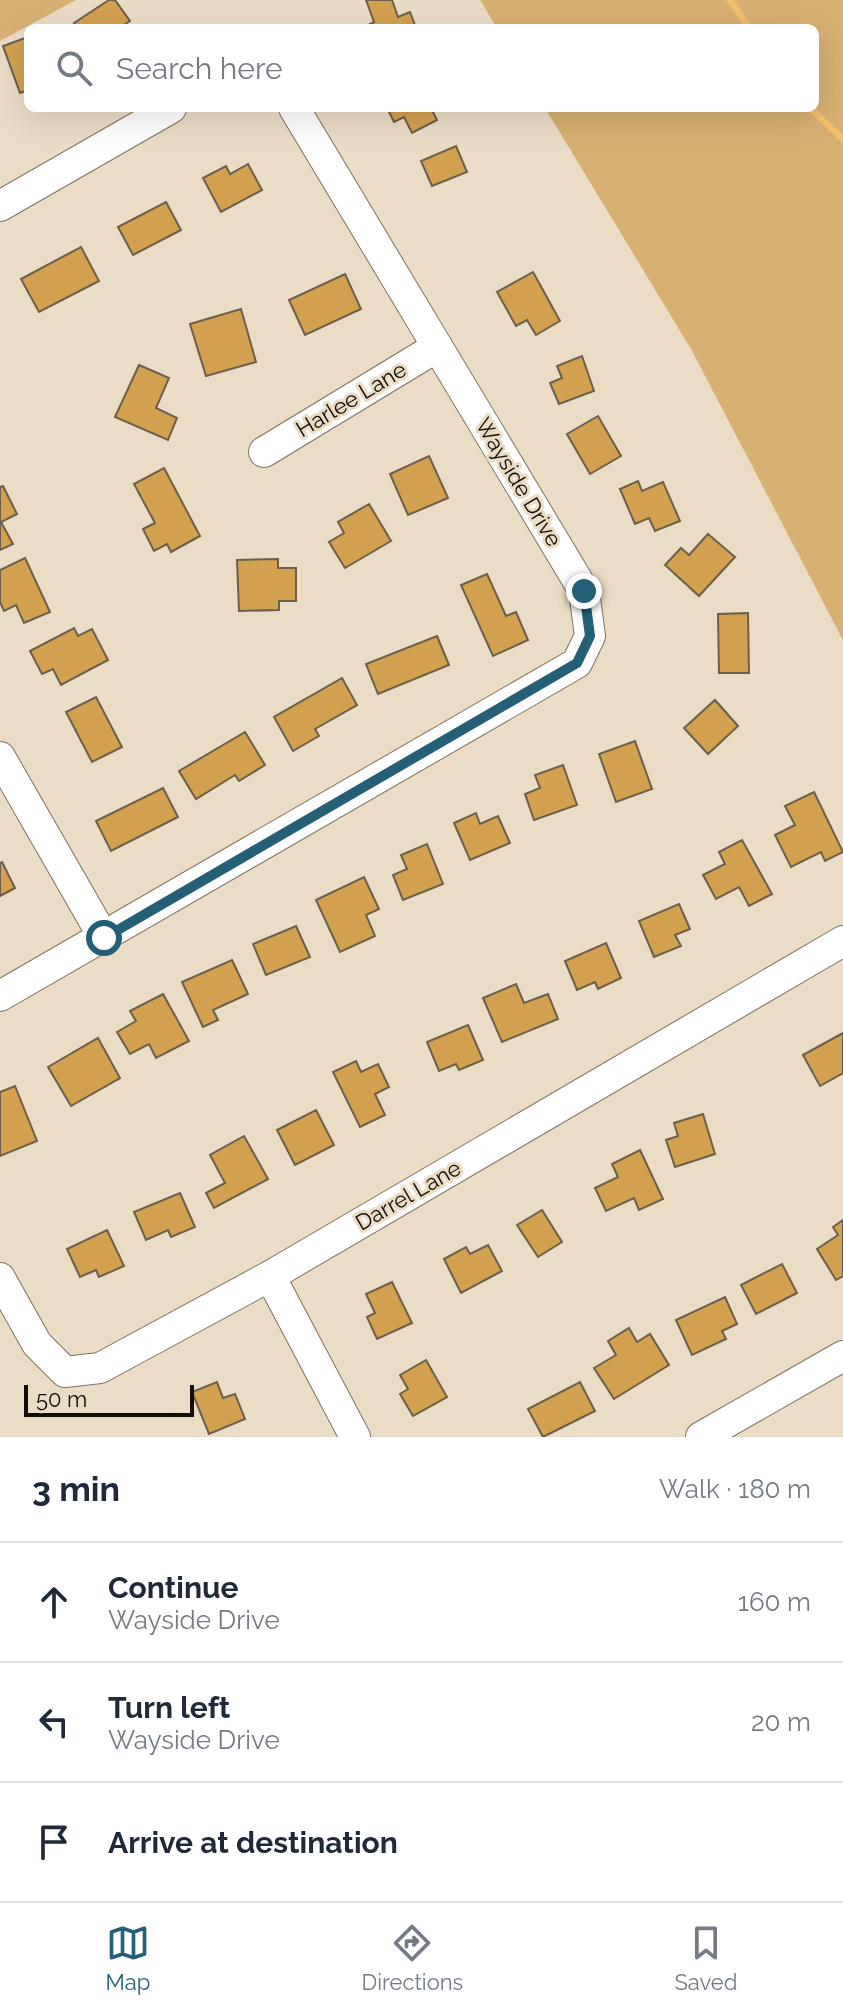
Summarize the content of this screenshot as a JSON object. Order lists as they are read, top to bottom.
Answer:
{
  "streets": {
    "street": ["Harlee Lane", "Wayside Drive", "Darrel Lane"]
  },
  "crossings": [
    ["Harlee Lane", "Wayside Drive"]
  ],
  "scale_bar": "50 m",
  "page": {
    "search": "Search here",
    "scale": "50 m",
    "heading": ["3 min", "Walk · 180 m"],
    "list": [
      ["Continue", "Wayside Drive", "160 m"],
      ["Turn left", "Wayside Drive", "20 m"],
      "Arrive at destination"
    ],
    "nav": ["Map", "Directions", "Saved"]
  }
}
